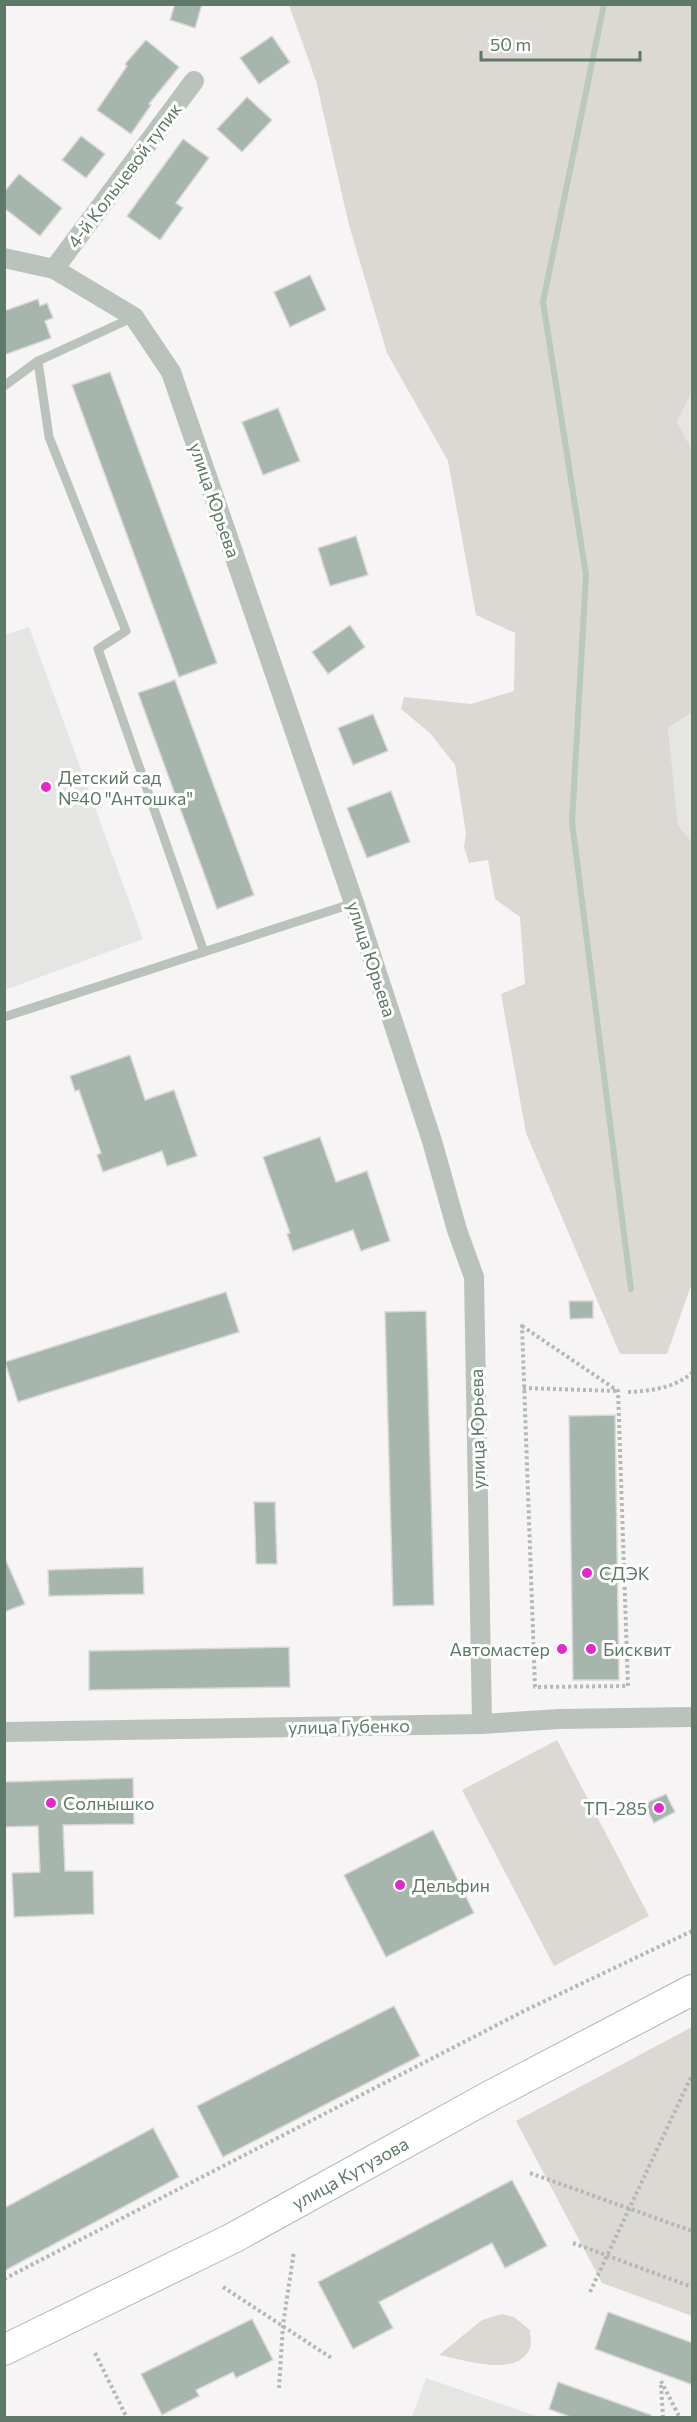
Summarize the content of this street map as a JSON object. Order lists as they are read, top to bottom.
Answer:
{
  "streets": {
    "main road": ["улица Кутузова"],
    "street": ["4-й Кольцевой тупик", "улица Юрьева", "улица Губенко"]
  },
  "crossings": [
    ["4-й Кольцевой тупик", "улица Юрьева"],
    ["улица Юрьева", "улица Губенко"]
  ],
  "places": [
    "Детский сад №40 \"Антошка\"",
    "СДЭК",
    "Автомастер",
    "Бисквит",
    "Солнышко",
    "ТП-285",
    "Дельфин"
  ],
  "scale_bar": "50 m"
}
